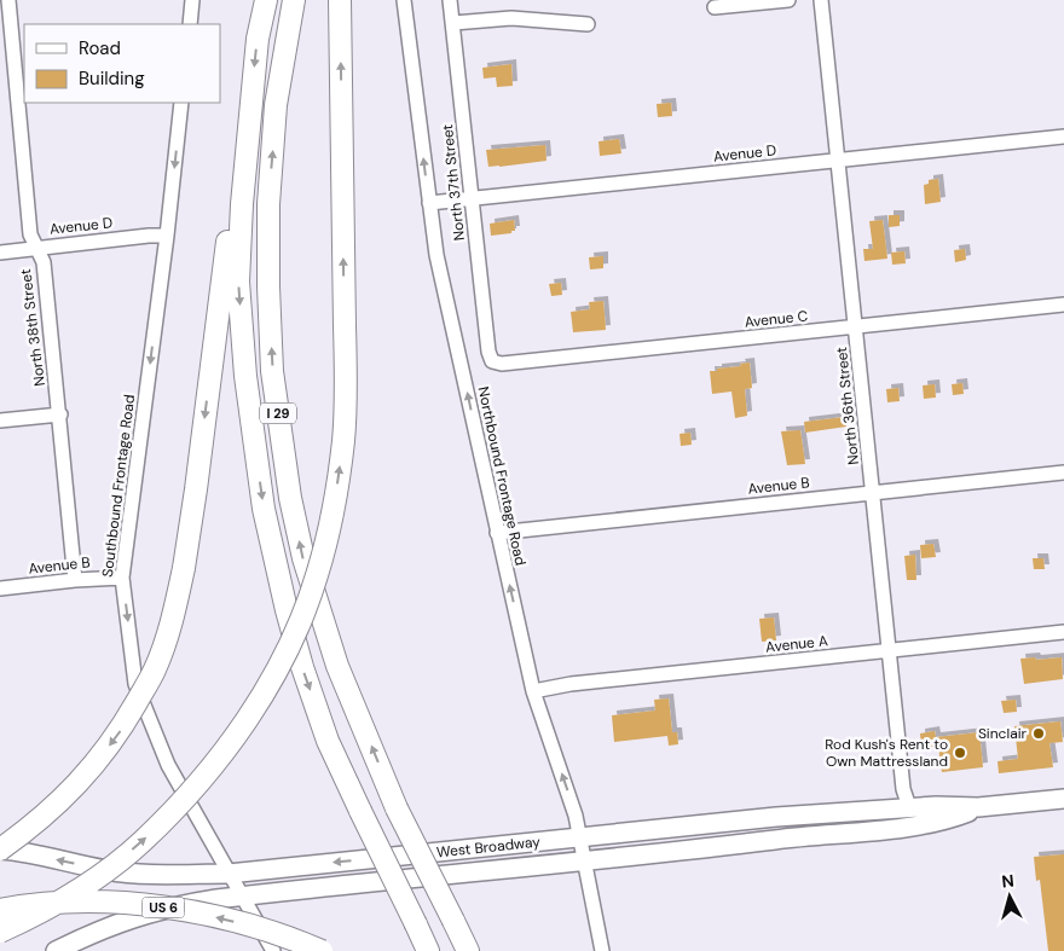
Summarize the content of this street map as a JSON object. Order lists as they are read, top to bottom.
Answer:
{
  "streets": {
    "highway": ["I 29", "US 6"],
    "main road": ["West Broadway"],
    "street": [
      "Avenue D",
      "North 37th Street",
      "Avenue C",
      "North 38th Street",
      "North 36th Street",
      "Northbound Frontage Road",
      "Southbound Frontage Road",
      "Avenue B",
      "Avenue A"
    ]
  },
  "crossings": [
    ["Avenue D", "North 37th Street"],
    ["Avenue D", "North 38th Street"],
    ["Avenue D", "North 36th Street"],
    ["Avenue D", "Northbound Frontage Road"],
    ["Avenue D", "Southbound Frontage Road"],
    ["North 37th Street", "Avenue C"],
    ["Avenue C", "North 36th Street"],
    ["North 38th Street", "Avenue B"],
    ["North 36th Street", "Avenue B"],
    ["North 36th Street", "Avenue A"],
    ["North 36th Street", "West Broadway"],
    ["Northbound Frontage Road", "Avenue B"],
    ["Northbound Frontage Road", "Avenue A"],
    ["Northbound Frontage Road", "West Broadway"],
    ["Southbound Frontage Road", "Avenue B"],
    ["Southbound Frontage Road", "West Broadway"]
  ],
  "one_way": ["Northbound Frontage Road", "Southbound Frontage Road"],
  "places": ["Sinclair", "Rod Kush's Rent to Own Mattressland"],
  "legend": ["Road", "Building"],
  "north": "top"
}
